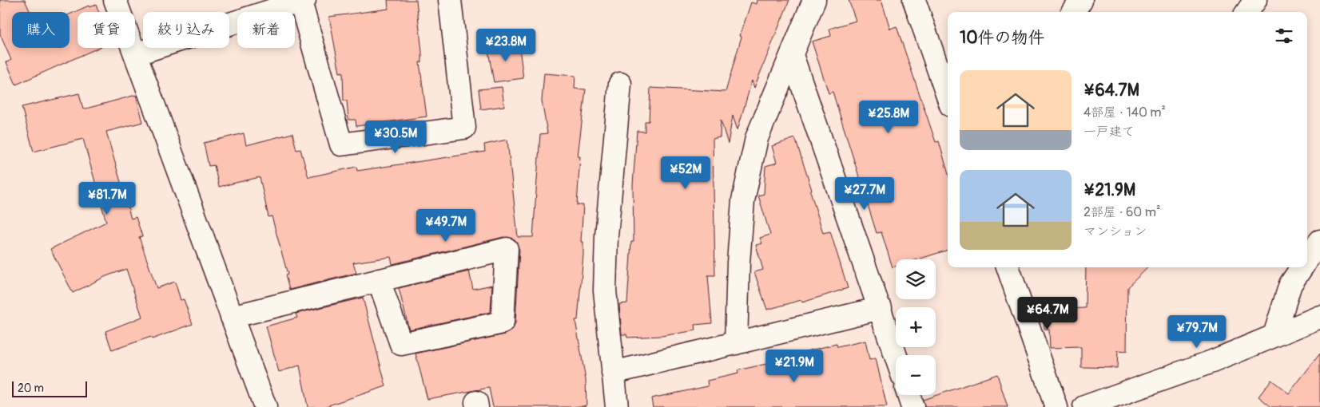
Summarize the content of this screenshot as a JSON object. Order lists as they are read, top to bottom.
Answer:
{
  "scale_bar": "20 m",
  "page": {
    "chip": [
      "購入",
      "賃貸",
      "絞り込み",
      "新着"
    ],
    "heading": "10件の物件",
    "price": [
      "¥23.8M",
      "¥25.8M",
      "¥30.5M",
      "¥52M",
      "¥27.7M",
      "¥81.7M",
      "¥49.7M",
      "¥64.7M",
      "¥79.7M",
      "¥21.9M"
    ],
    "list": [
      {
        "name": "¥64.7M",
        "note": "4部屋 · 140 m² · 一戸建て"
      },
      {
        "name": "¥21.9M",
        "note": "2部屋 · 60 m² · マンション"
      }
    ],
    "map_buttons": ["+", "−"],
    "scale": "20 m"
  }
}
